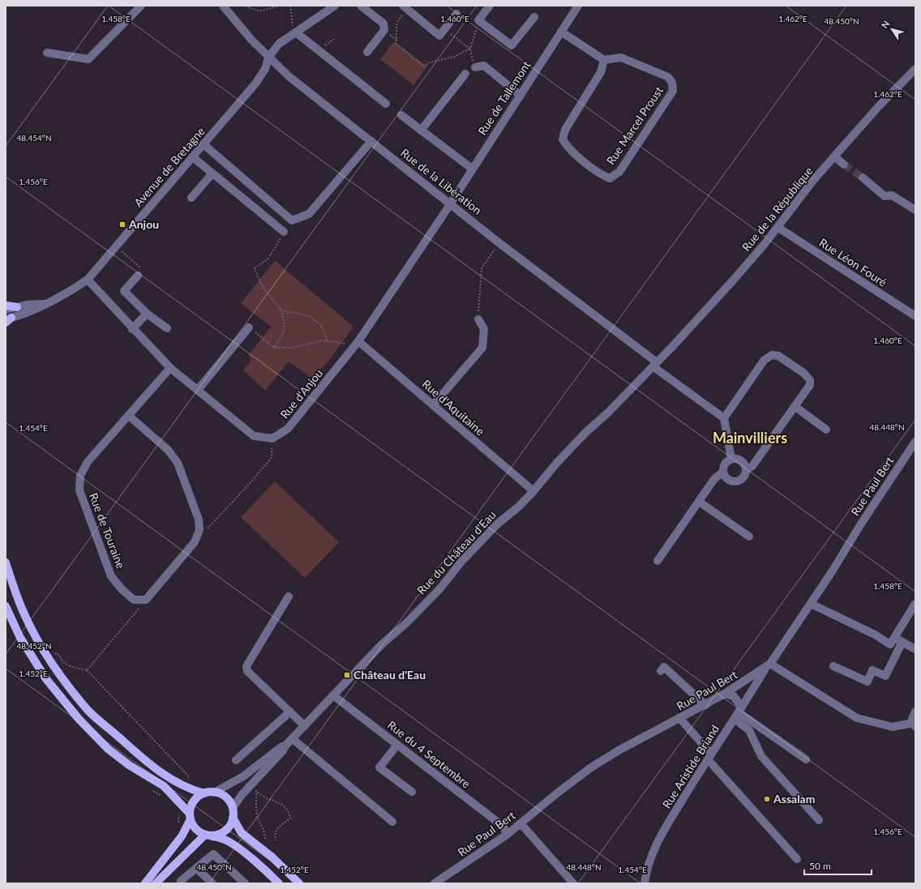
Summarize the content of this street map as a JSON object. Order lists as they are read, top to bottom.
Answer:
{
  "streets": {
    "street": [
      "Rue de Tallemont",
      "Rue Marcel Proust",
      "Avenue de Bretagne",
      "Rue de la Libération",
      "Rue de la République",
      "Rue Léon Fouré",
      "Rue d'Anjou",
      "Rue d'Aquitaine",
      "Rue Paul Bert",
      "Rue de Touraine",
      "Rue du Château d'Eau",
      "Rue du 4 Septembre",
      "Rue Aristide Briand"
    ]
  },
  "crossings": [
    ["Rue de Tallemont", "Rue de la Libération"],
    ["Rue de Tallemont", "Rue d'Anjou"],
    ["Avenue de Bretagne", "Rue de la Libération"],
    ["Rue de la Libération", "Rue de la République"],
    ["Rue de la Libération", "Rue d'Anjou"],
    ["Rue de la Libération", "Rue du Château d'Eau"],
    ["Rue de la République", "Rue Léon Fouré"],
    ["Rue de la République", "Rue du Château d'Eau"],
    ["Rue d'Anjou", "Rue d'Aquitaine"],
    ["Rue d'Aquitaine", "Rue du Château d'Eau"],
    ["Rue Paul Bert", "Rue du 4 Septembre"],
    ["Rue Paul Bert", "Rue Aristide Briand"],
    ["Rue du Château d'Eau", "Rue du 4 Septembre"]
  ],
  "districts": ["Mainvilliers"],
  "places": {
    "transit": ["Anjou", "Château d'Eau"],
    "other": ["Assalam"]
  },
  "scale_bar": "50 m",
  "north": "top left",
  "coordinates": [
    "1.458°E",
    "1.460°E",
    "1.462°E",
    "48.450°N",
    "48.454°N",
    "1.456°E",
    "48.448°N",
    "1.454°E",
    "48.452°N",
    "1.452°E"
  ]
}
